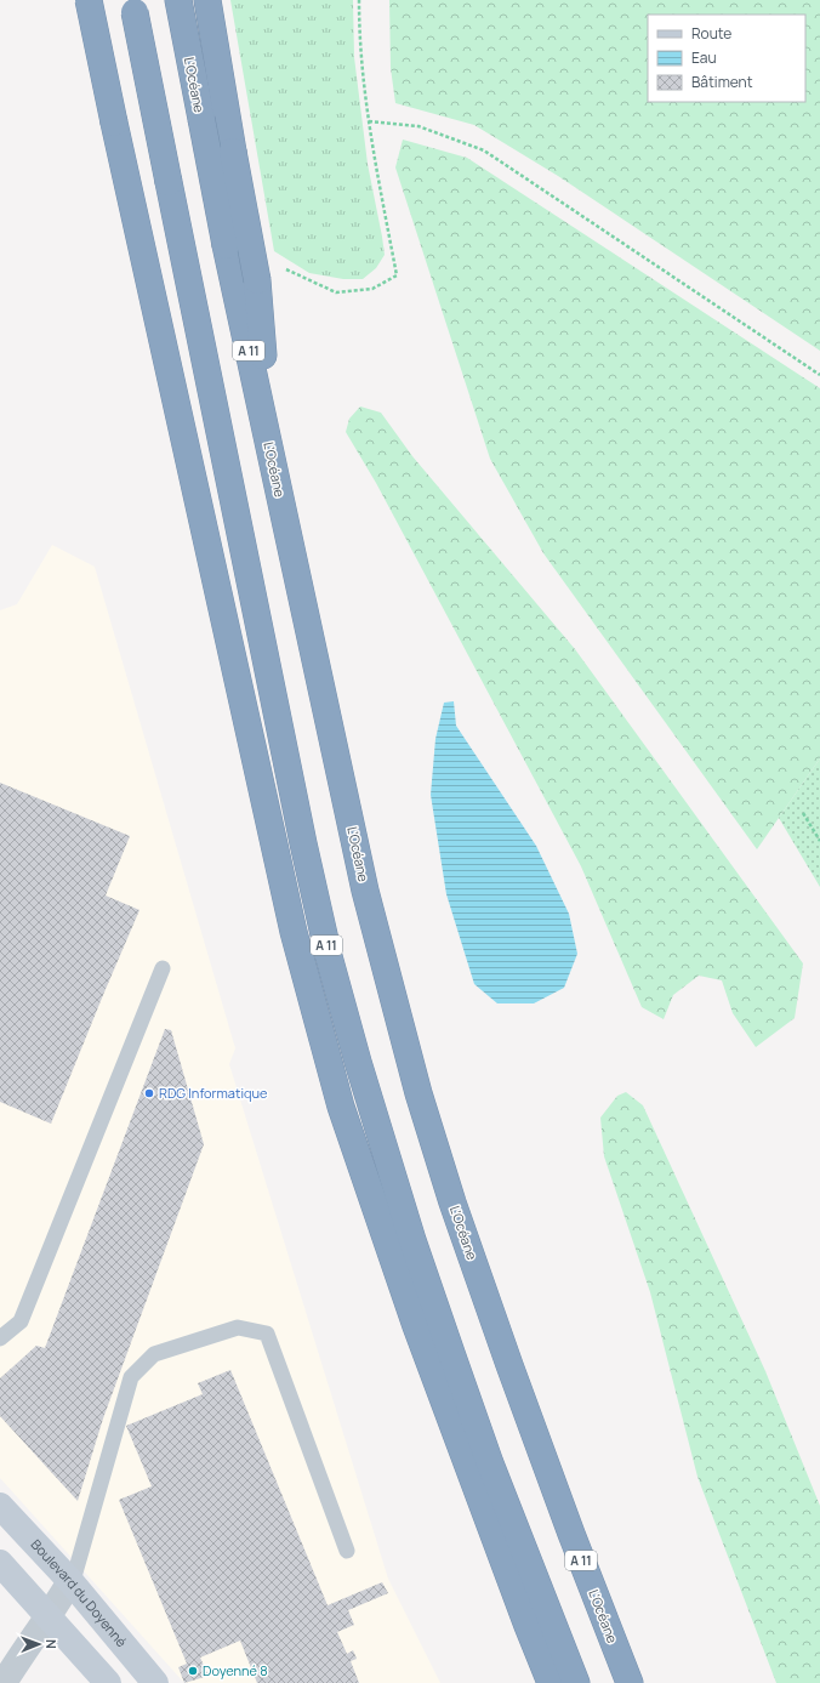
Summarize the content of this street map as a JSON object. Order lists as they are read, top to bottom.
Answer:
{
  "streets": {
    "highway": ["L’Océane", "A 11"],
    "main road": ["Boulevard du Doyenné"]
  },
  "places": ["RDG Informatique", "Doyenné 8"],
  "legend": ["Route", "Eau", "Bâtiment"],
  "north": "right"
}
